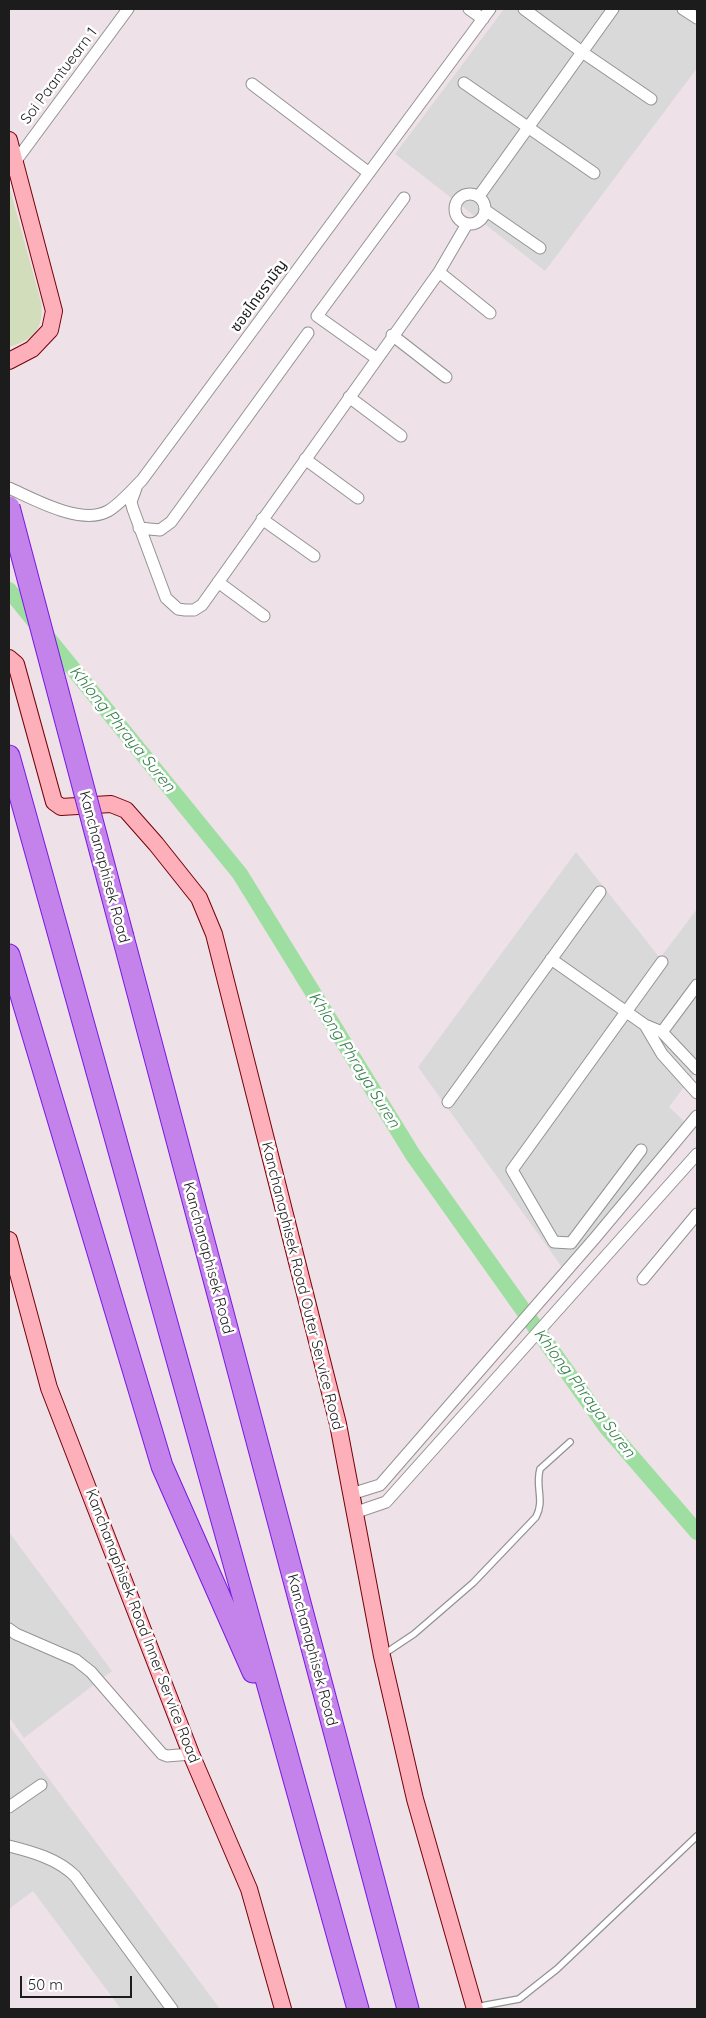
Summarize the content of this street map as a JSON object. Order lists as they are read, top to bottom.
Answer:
{
  "streets": {
    "highway": ["Kanchanaphisek Road"],
    "main road": ["Kanchanaphisek Road Outer Service Road", "Kanchanaphisek Road Inner Service Road"],
    "street": ["Soi Paantuearn 1", "ซอยไทยรามัญ"]
  },
  "water": ["Khlong Phraya Suren"],
  "scale_bar": "50 m"
}
